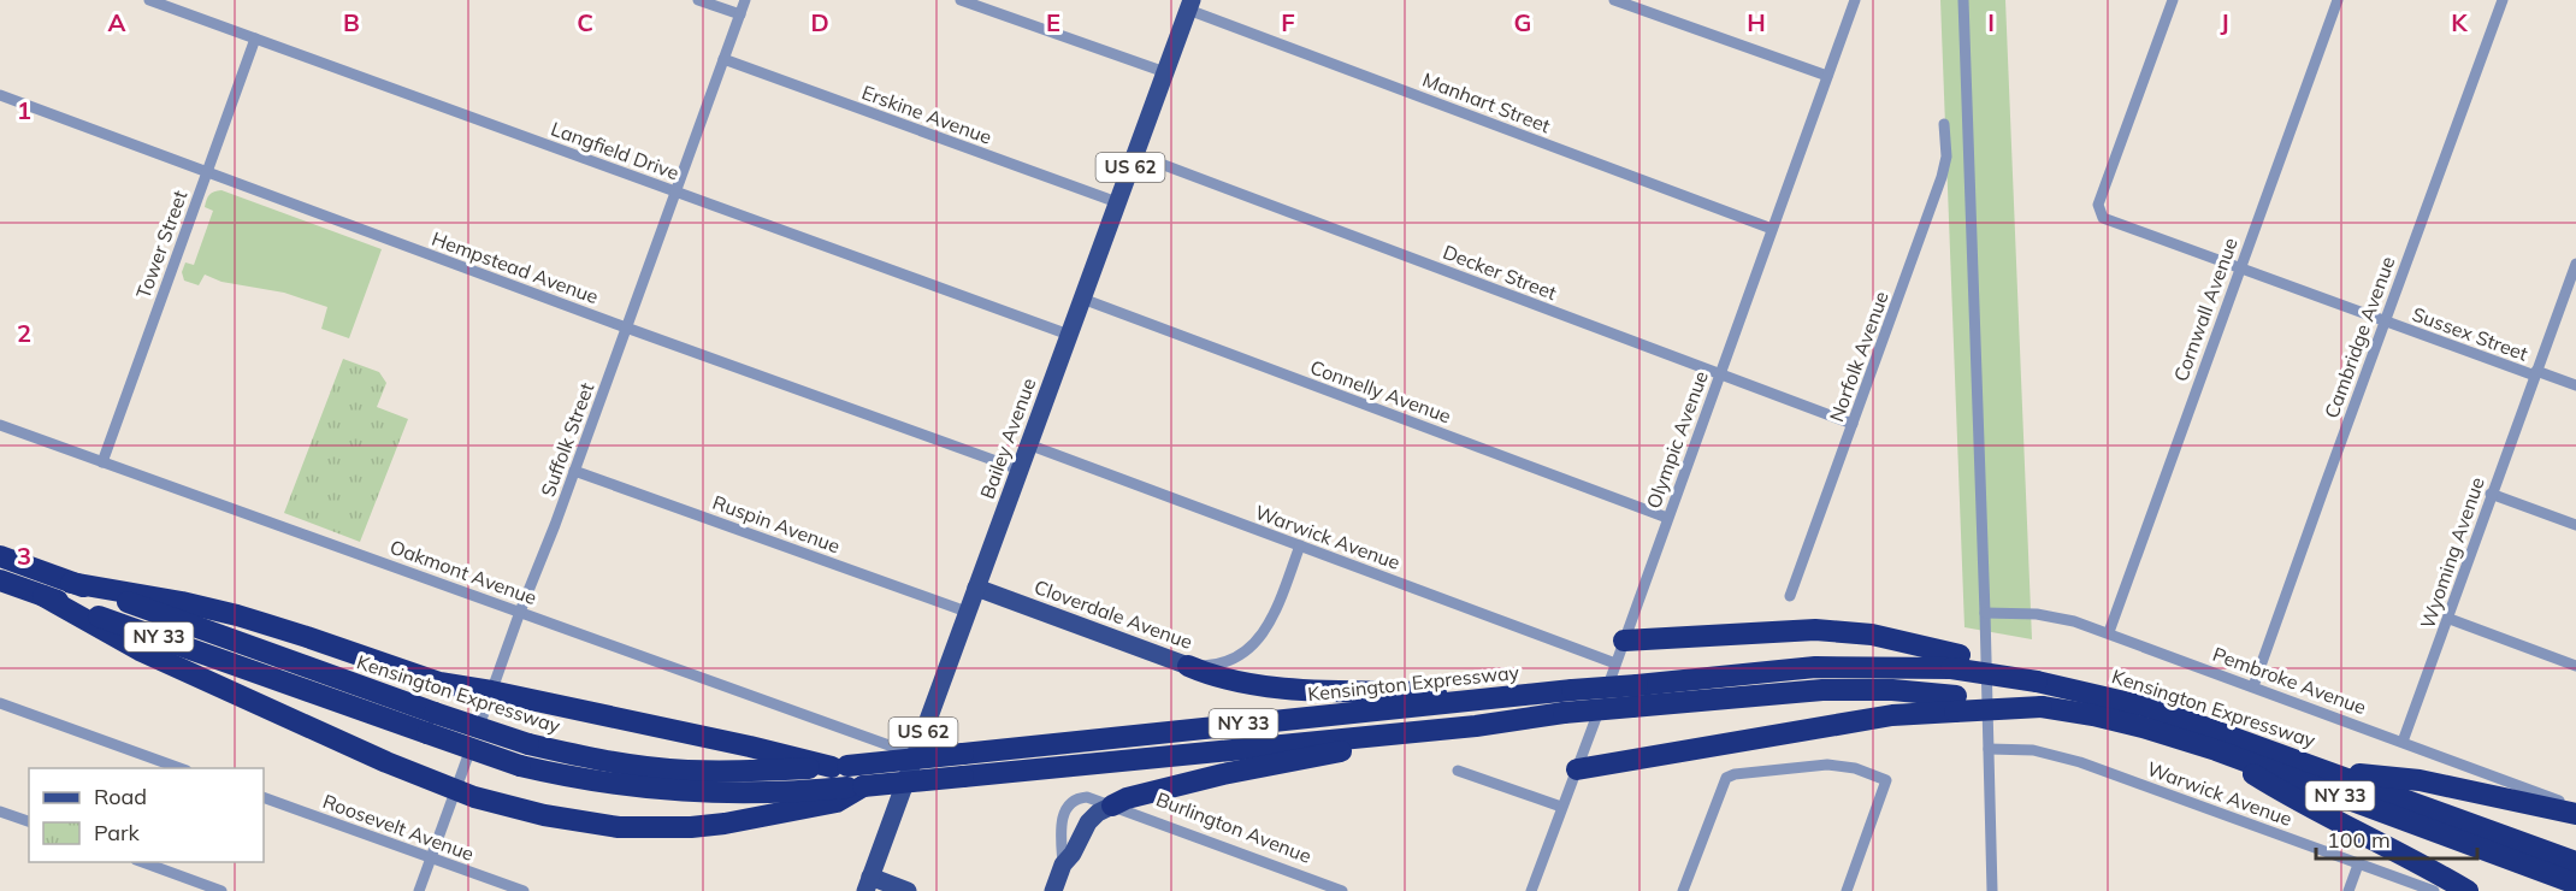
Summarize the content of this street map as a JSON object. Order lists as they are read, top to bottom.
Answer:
{
  "streets": {
    "highway": ["NY 33", "Kensington Expressway"],
    "main road": [
      "US 62",
      "Bailey Avenue",
      "Cloverdale Avenue",
      "Burlington Avenue"
    ],
    "street": [
      "Manhart Street",
      "Erskine Avenue",
      "Langfield Drive",
      "Tower Street",
      "Hempstead Avenue",
      "Decker Street",
      "Cornwall Avenue",
      "Sussex Street",
      "Cambridge Avenue",
      "Norfolk Avenue",
      "Connelly Avenue",
      "Suffolk Street",
      "Olympic Avenue",
      "Ruspin Avenue",
      "Warwick Avenue",
      "Wyoming Avenue",
      "Oakmont Avenue",
      "Pembroke Avenue",
      "Roosevelt Avenue"
    ]
  },
  "crossings": [
    ["Manhart Street", "Bailey Avenue"],
    ["Manhart Street", "Olympic Avenue"],
    ["Erskine Avenue", "Bailey Avenue"],
    ["Erskine Avenue", "Suffolk Street"],
    ["Langfield Drive", "Tower Street"],
    ["Langfield Drive", "Bailey Avenue"],
    ["Langfield Drive", "Suffolk Street"],
    ["Tower Street", "Hempstead Avenue"],
    ["Tower Street", "Oakmont Avenue"],
    ["Hempstead Avenue", "Bailey Avenue"],
    ["Hempstead Avenue", "Suffolk Street"],
    ["Decker Street", "Norfolk Avenue"],
    ["Decker Street", "Bailey Avenue"],
    ["Decker Street", "Olympic Avenue"],
    ["Cornwall Avenue", "Sussex Street"],
    ["Cornwall Avenue", "Pembroke Avenue"],
    ["Sussex Street", "Cambridge Avenue"],
    ["Sussex Street", "Wyoming Avenue"],
    ["Cambridge Avenue", "Pembroke Avenue"],
    ["Connelly Avenue", "Bailey Avenue"],
    ["Connelly Avenue", "Olympic Avenue"],
    ["Bailey Avenue", "Ruspin Avenue"],
    ["Bailey Avenue", "Warwick Avenue"],
    ["Bailey Avenue", "Oakmont Avenue"],
    ["Bailey Avenue", "Cloverdale Avenue"],
    ["Suffolk Street", "Ruspin Avenue"],
    ["Suffolk Street", "Oakmont Avenue"],
    ["Suffolk Street", "Roosevelt Avenue"],
    ["Olympic Avenue", "Warwick Avenue"],
    ["Warwick Avenue", "Cloverdale Avenue"],
    ["Wyoming Avenue", "Pembroke Avenue"],
    ["NY 33", "Kensington Expressway"]
  ],
  "legend": ["Road", "Park"],
  "scale_bar": "100 m",
  "grid": {
    "columns": [
      "A",
      "B",
      "C",
      "D",
      "E",
      "F",
      "G",
      "H",
      "I",
      "J",
      "K"
    ],
    "rows": ["1", "2", "3"]
  }
}
